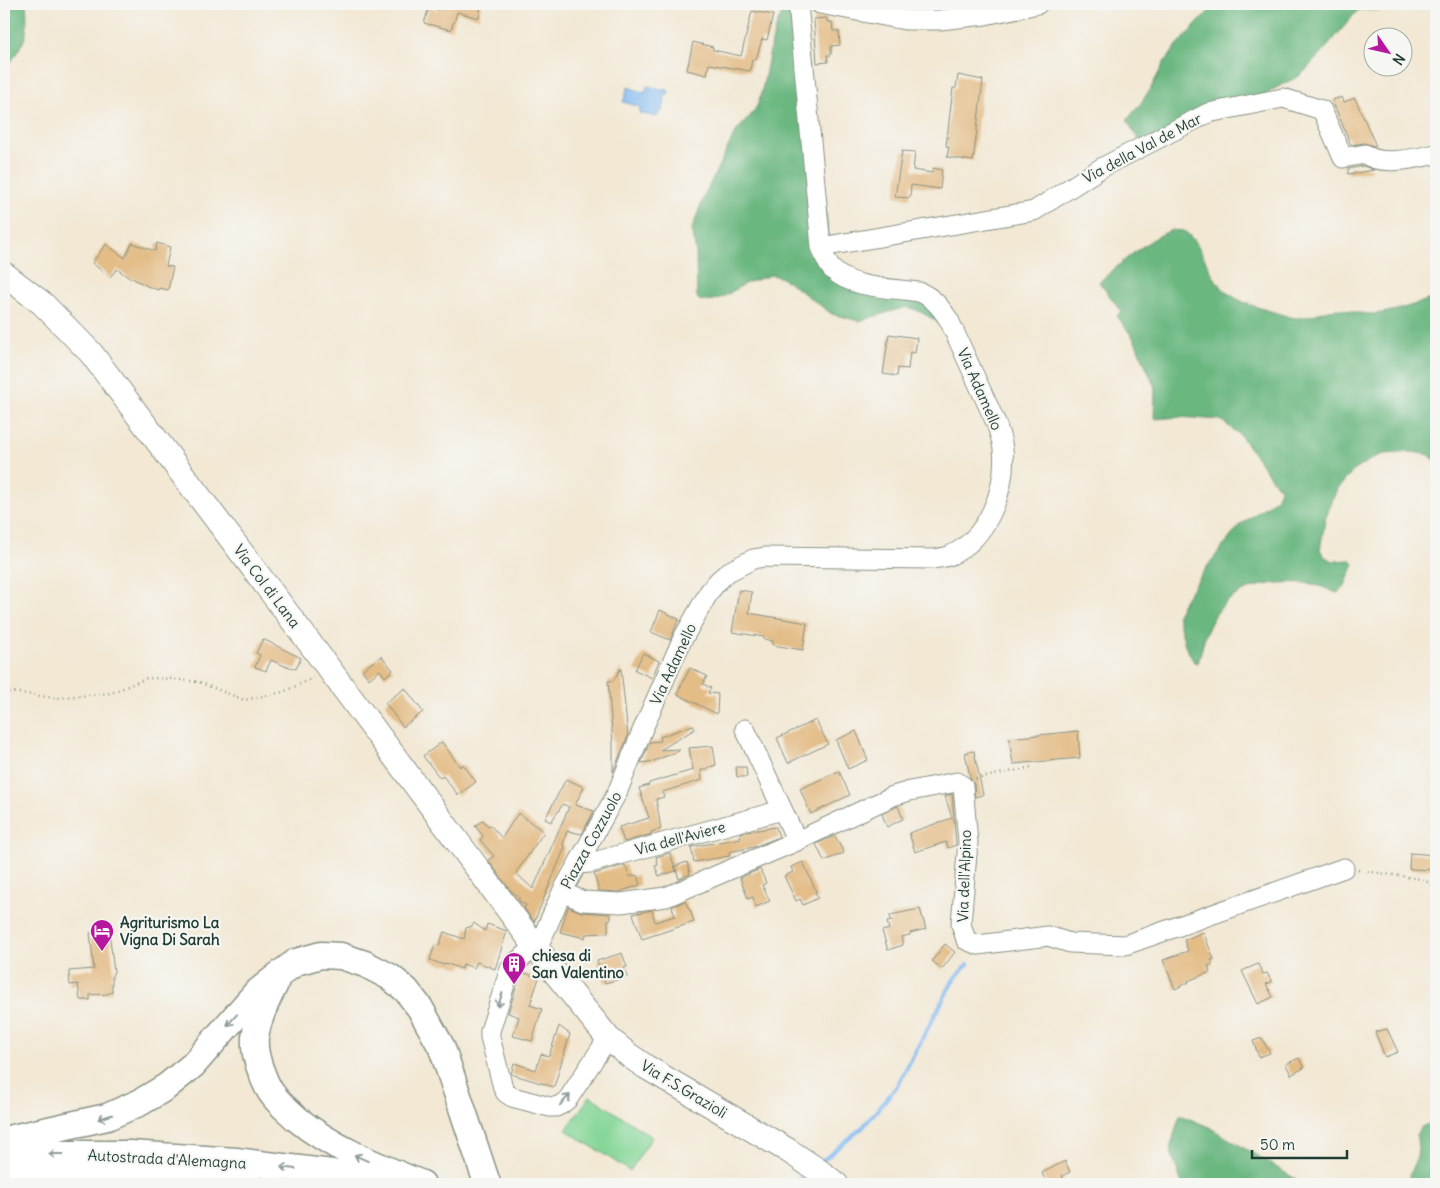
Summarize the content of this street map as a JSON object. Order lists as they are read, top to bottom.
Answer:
{
  "streets": {
    "highway": ["Autostrada d'Alemagna"],
    "main road": ["Via Col di Lana", "Via F.S.Grazioli"],
    "street": [
      "Via della Val de Mar",
      "Via Adamello",
      "Via dell'Aviere",
      "Piazza Cozzuolo",
      "Via dell'Alpino"
    ]
  },
  "crossings": [
    ["Via della Val de Mar", "Via Adamello"],
    ["Via Adamello", "Piazza Cozzuolo"],
    ["Via Col di Lana", "Piazza Cozzuolo"],
    ["Via Col di Lana", "Via F.S.Grazioli"],
    ["Via dell'Aviere", "Piazza Cozzuolo"],
    ["Piazza Cozzuolo", "Via F.S.Grazioli"]
  ],
  "places": {
    "hotel": ["Agriturismo La Vigna Di Sarah"],
    "building": ["chiesa di San Valentino"]
  },
  "scale_bar": "50 m",
  "north": "bottom right"
}
